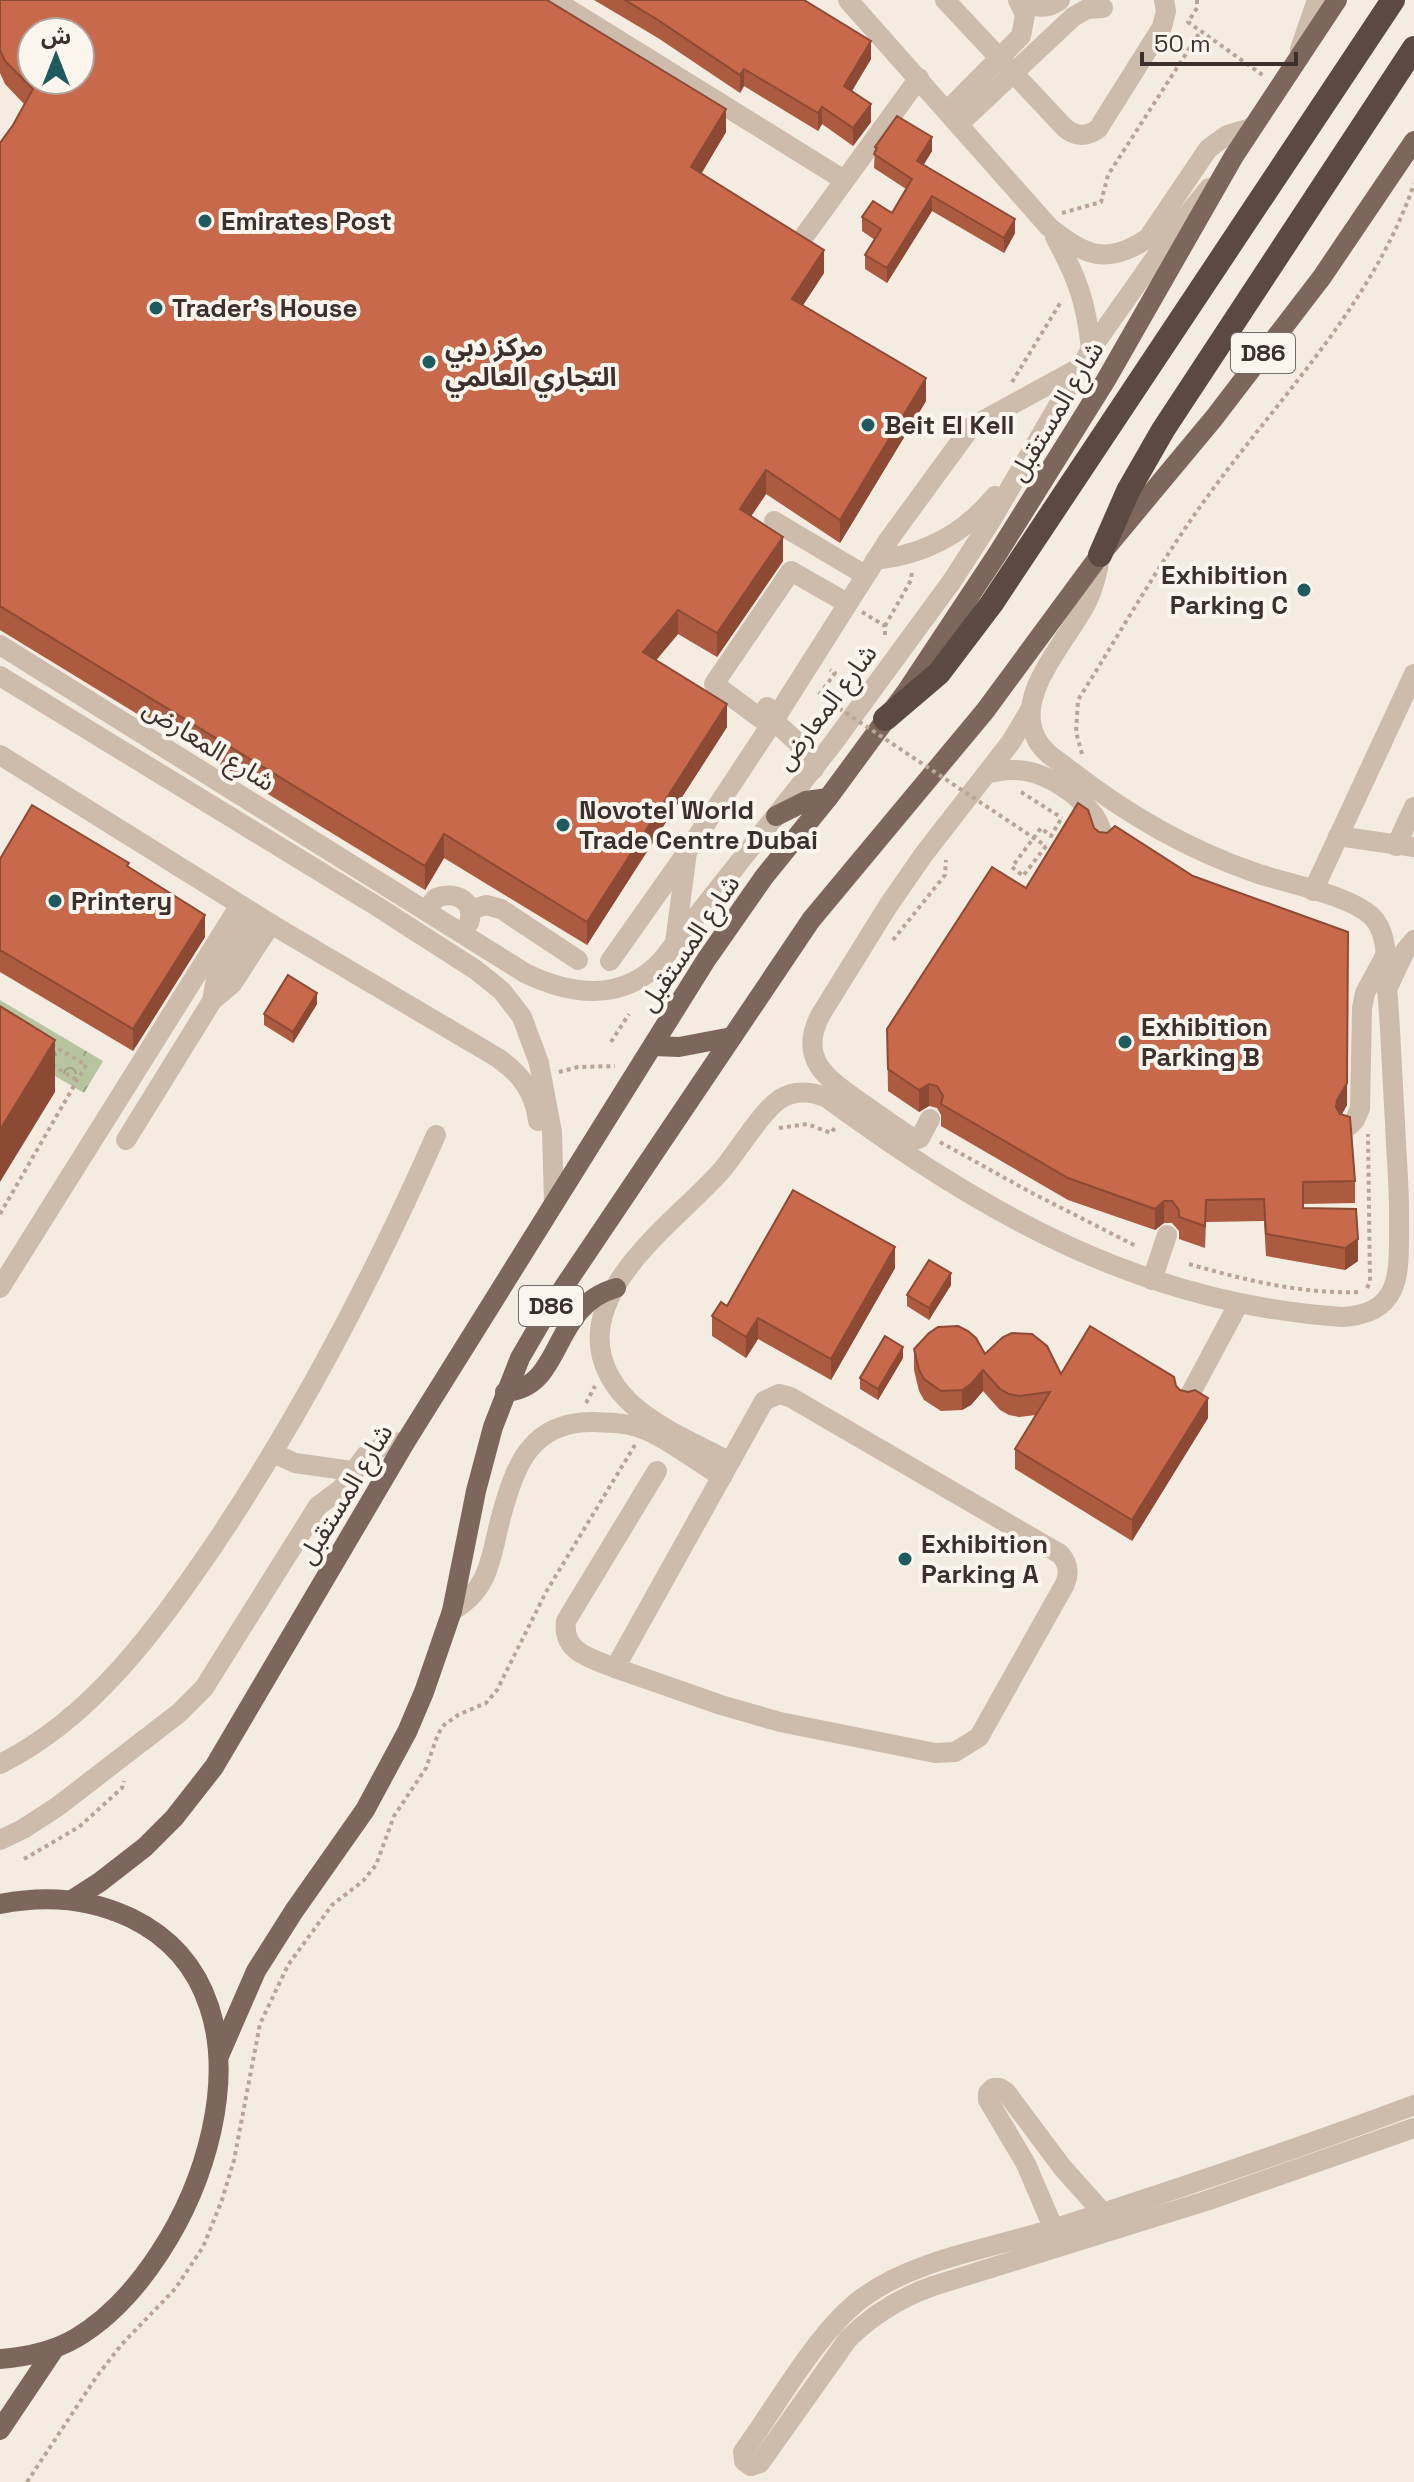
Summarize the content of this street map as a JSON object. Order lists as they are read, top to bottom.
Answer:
{
  "streets": {
    "main road": ["D86", "شارع المستقبل"],
    "street": ["شارع المعارض"]
  },
  "crossings": [
    ["شارع المستقبل", "شارع المعارض"]
  ],
  "places": [
    "Emirates Post",
    "Trader’s House",
    "مركز دبي التجاري العالمي",
    "Beit El Kell",
    "Exhibition Parking C",
    "Novotel World Trade Centre Dubai",
    "Printery",
    "Exhibition Parking B",
    "Exhibition Parking A"
  ],
  "scale_bar": "50 m",
  "north": "top"
}
